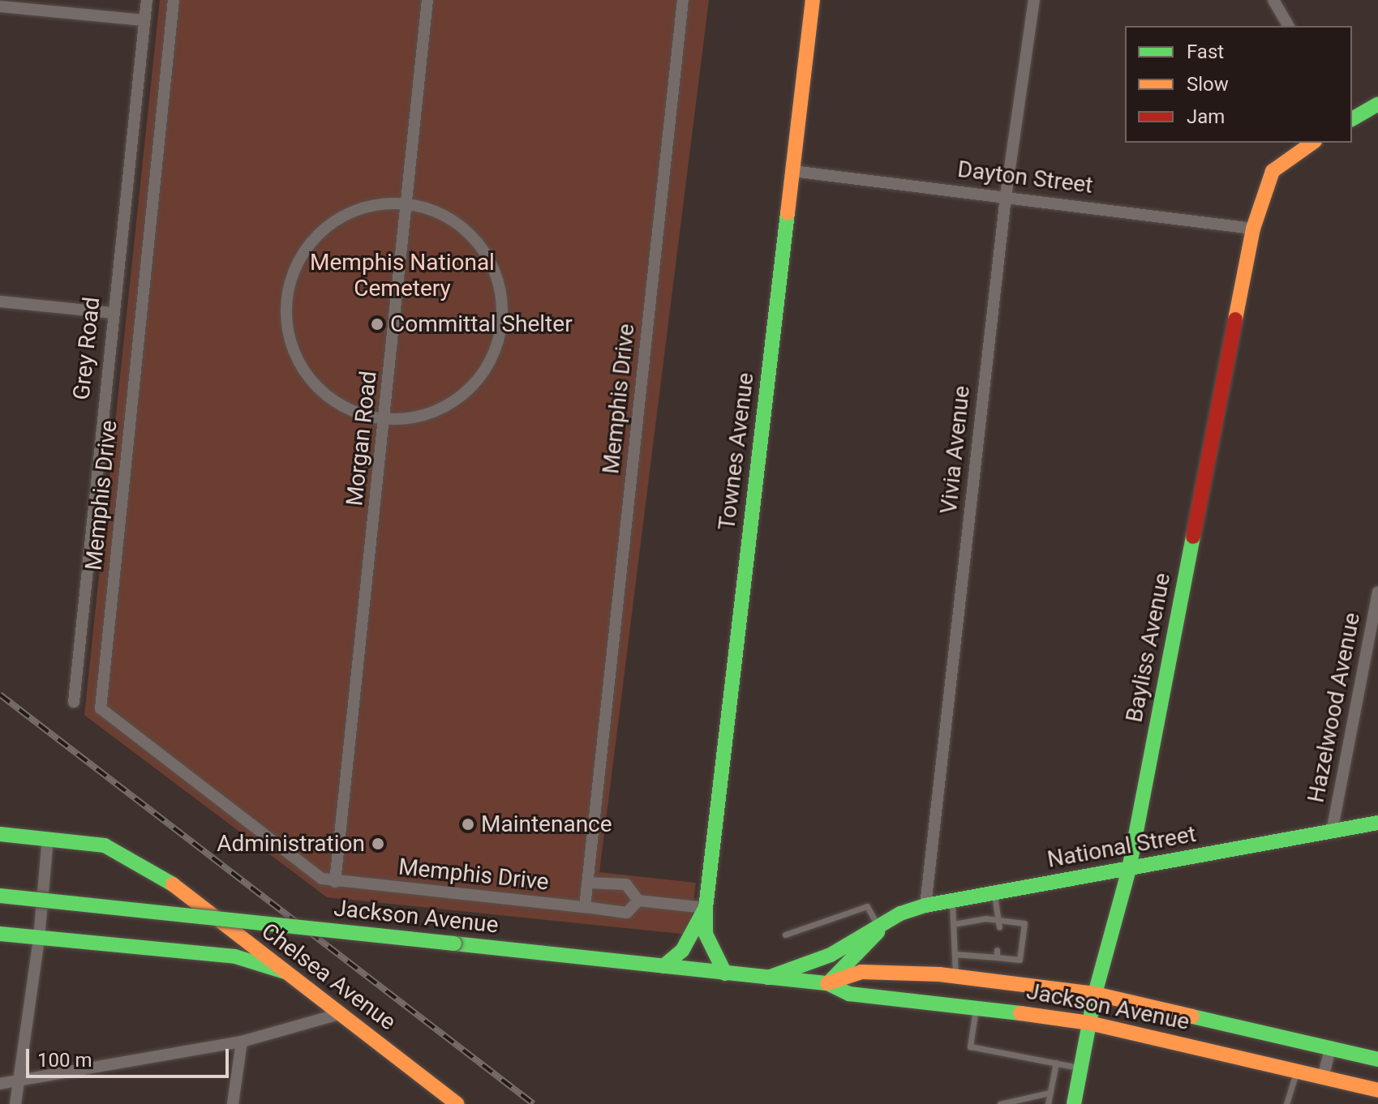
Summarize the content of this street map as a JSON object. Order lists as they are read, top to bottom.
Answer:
{
  "streets": {
    "main road": [
      "Townes Avenue",
      "Bayliss Avenue",
      "National Street",
      "Jackson Avenue",
      "Chelsea Avenue"
    ],
    "street": [
      "Dayton Street",
      "Grey Road",
      "Memphis Drive",
      "Morgan Road",
      "Vivia Avenue",
      "Hazelwood Avenue"
    ]
  },
  "crossings": [
    ["Dayton Street", "Vivia Avenue"],
    ["Dayton Street", "Townes Avenue"],
    ["Dayton Street", "Bayliss Avenue"],
    ["Memphis Drive", "Morgan Road"],
    ["Vivia Avenue", "National Street"],
    ["Townes Avenue", "Jackson Avenue"],
    ["Bayliss Avenue", "National Street"],
    ["Bayliss Avenue", "Jackson Avenue"],
    ["Hazelwood Avenue", "National Street"],
    ["National Street", "Jackson Avenue"]
  ],
  "parks": ["Memphis National Cemetery"],
  "places": ["Committal Shelter", "Maintenance", "Administration"],
  "legend": ["Fast", "Slow", "Jam"],
  "scale_bar": "100 m"
}
